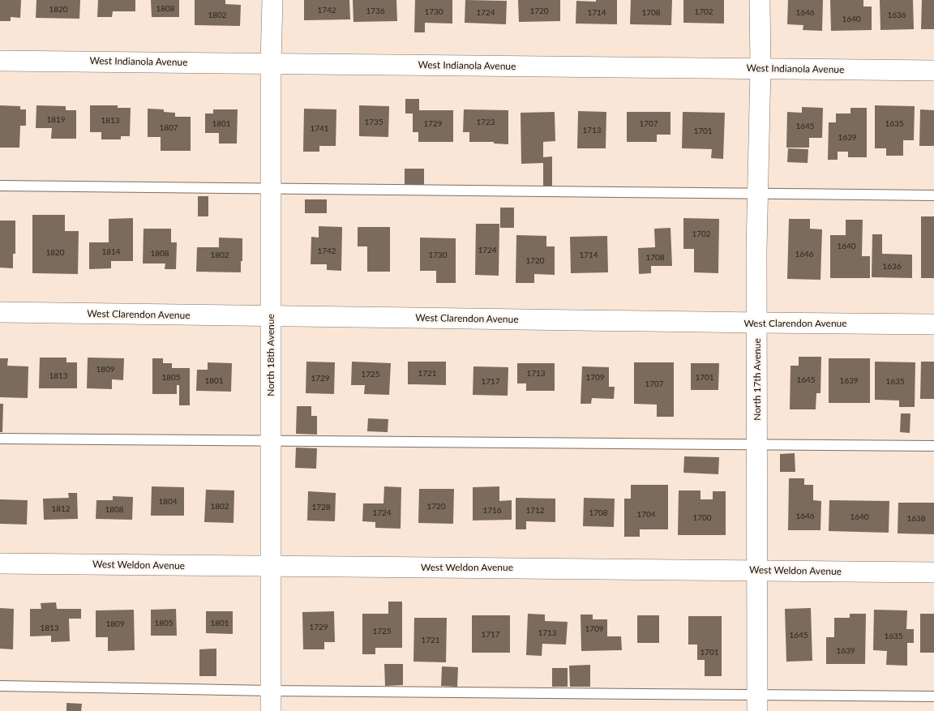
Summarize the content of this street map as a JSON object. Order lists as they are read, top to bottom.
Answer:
{
  "streets": {
    "street": [
      "West Indianola Avenue",
      "West Clarendon Avenue",
      "North 18th Avenue",
      "North 17th Avenue",
      "West Weldon Avenue"
    ]
  },
  "crossings": [
    ["West Indianola Avenue", "North 18th Avenue"],
    ["West Indianola Avenue", "North 17th Avenue"],
    ["West Clarendon Avenue", "North 18th Avenue"],
    ["West Clarendon Avenue", "North 17th Avenue"],
    ["North 18th Avenue", "West Weldon Avenue"],
    ["North 17th Avenue", "West Weldon Avenue"]
  ],
  "house_numbers": [
    "1808",
    "1820",
    "1742",
    "1736",
    "1720",
    "1730",
    "1702",
    "1724",
    "1714",
    "1708",
    "1646",
    "1802",
    "1636",
    "1640",
    "1819",
    "1813",
    "1735",
    "1723",
    "1801",
    "1729",
    "1707",
    "1635",
    "1645",
    "1807",
    "1741",
    "1713",
    "1701",
    "1639",
    "1702",
    "1640",
    "1724",
    "1742",
    "1814",
    "1820",
    "1808",
    "1646",
    "1802",
    "1730",
    "1714",
    "1708",
    "1720",
    "1636",
    "1809",
    "1721",
    "1713",
    "1725",
    "1813",
    "1805",
    "1709",
    "1701",
    "1729",
    "1645",
    "1801",
    "1639",
    "1717",
    "1635",
    "1707",
    "1804",
    "1802",
    "1720",
    "1728",
    "1812",
    "1808",
    "1716",
    "1712",
    "1724",
    "1708",
    "1704",
    "1646",
    "1640",
    "1700",
    "1638",
    "1805",
    "1801",
    "1809",
    "1729",
    "1813",
    "1709",
    "1725",
    "1713",
    "1717",
    "1645",
    "1635",
    "1721",
    "1639",
    "1701"
  ]
}
